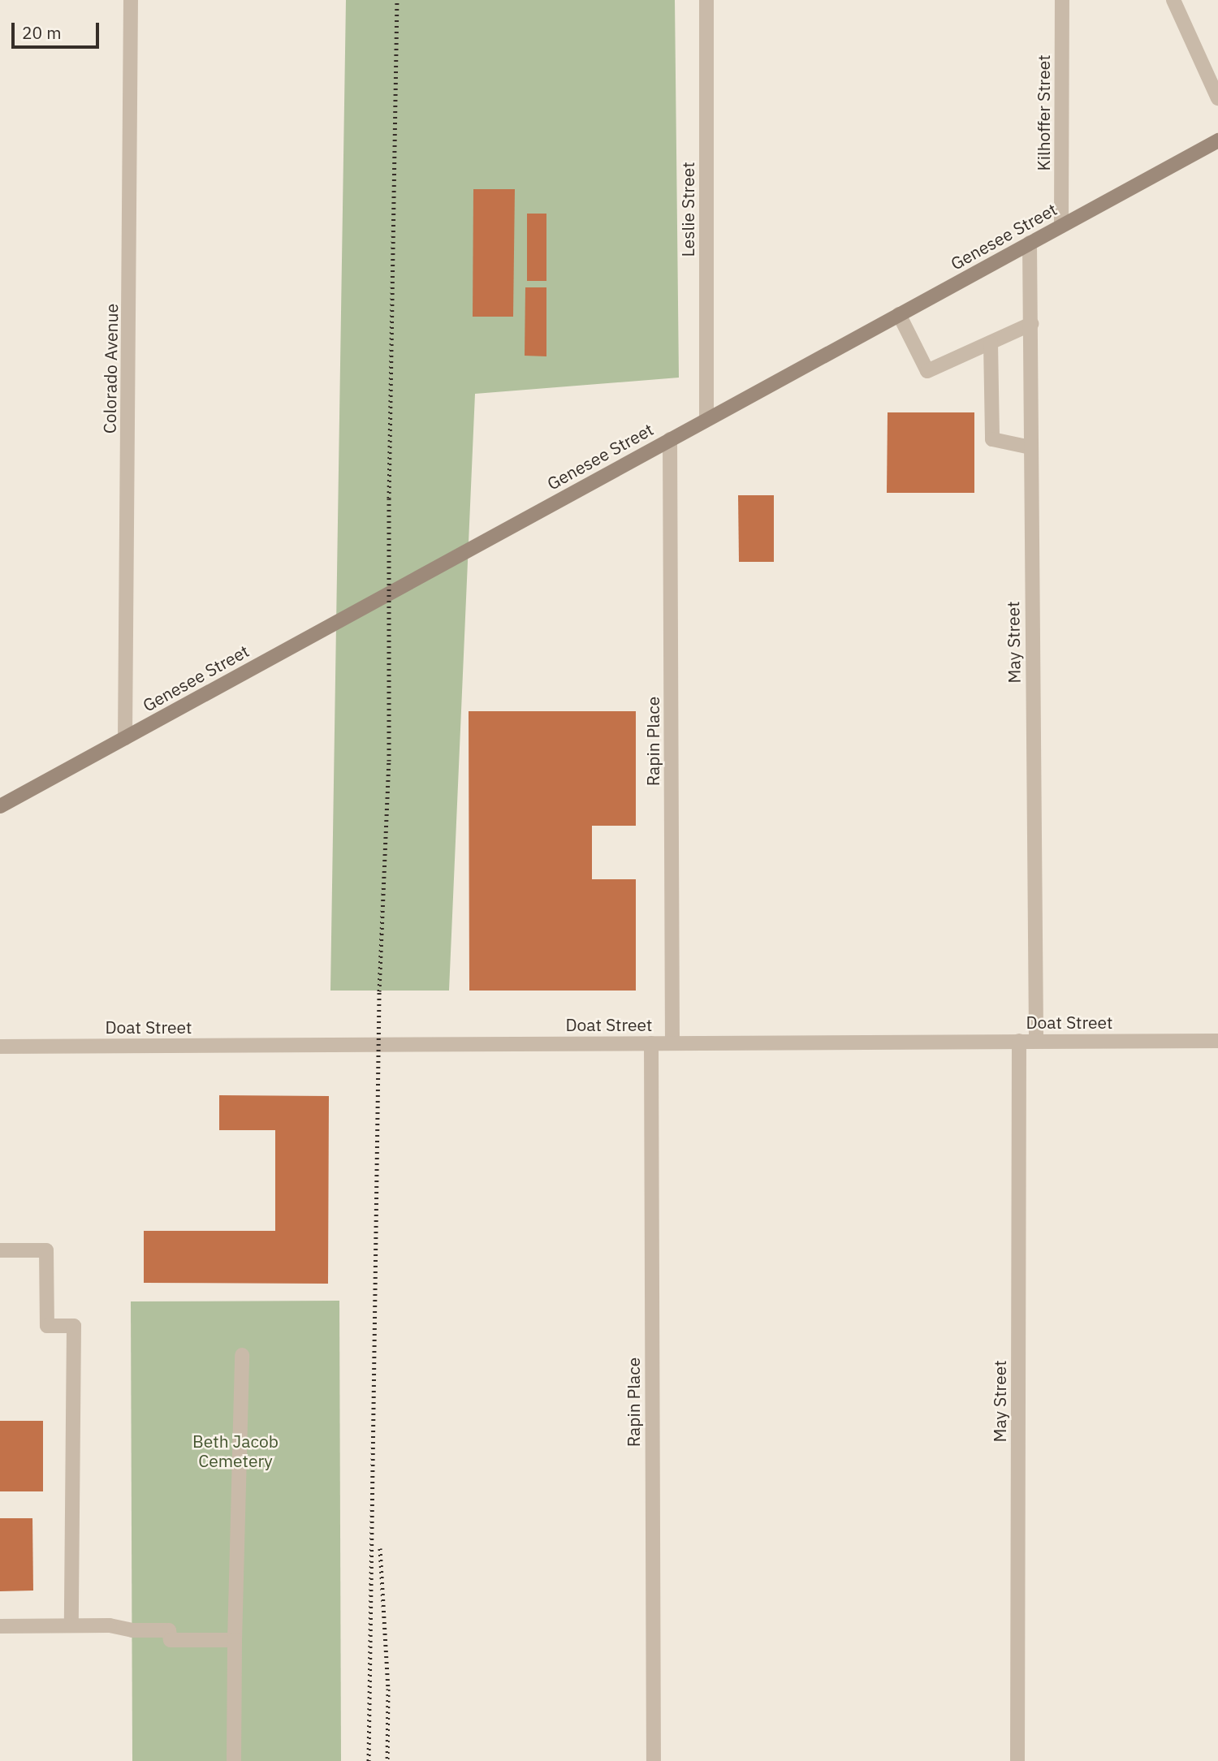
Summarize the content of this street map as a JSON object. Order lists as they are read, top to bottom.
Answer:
{
  "streets": {
    "main road": ["Genesee Street"],
    "street": [
      "Kilhoffer Street",
      "Leslie Street",
      "Colorado Avenue",
      "May Street",
      "Rapin Place",
      "Doat Street"
    ]
  },
  "crossings": [
    ["Kilhoffer Street", "Genesee Street"],
    ["Leslie Street", "Genesee Street"],
    ["Genesee Street", "Colorado Avenue"],
    ["Genesee Street", "May Street"],
    ["Genesee Street", "Rapin Place"],
    ["May Street", "Doat Street"],
    ["Rapin Place", "Doat Street"]
  ],
  "parks": ["Beth Jacob Cemetery"],
  "scale_bar": "20 m"
}
